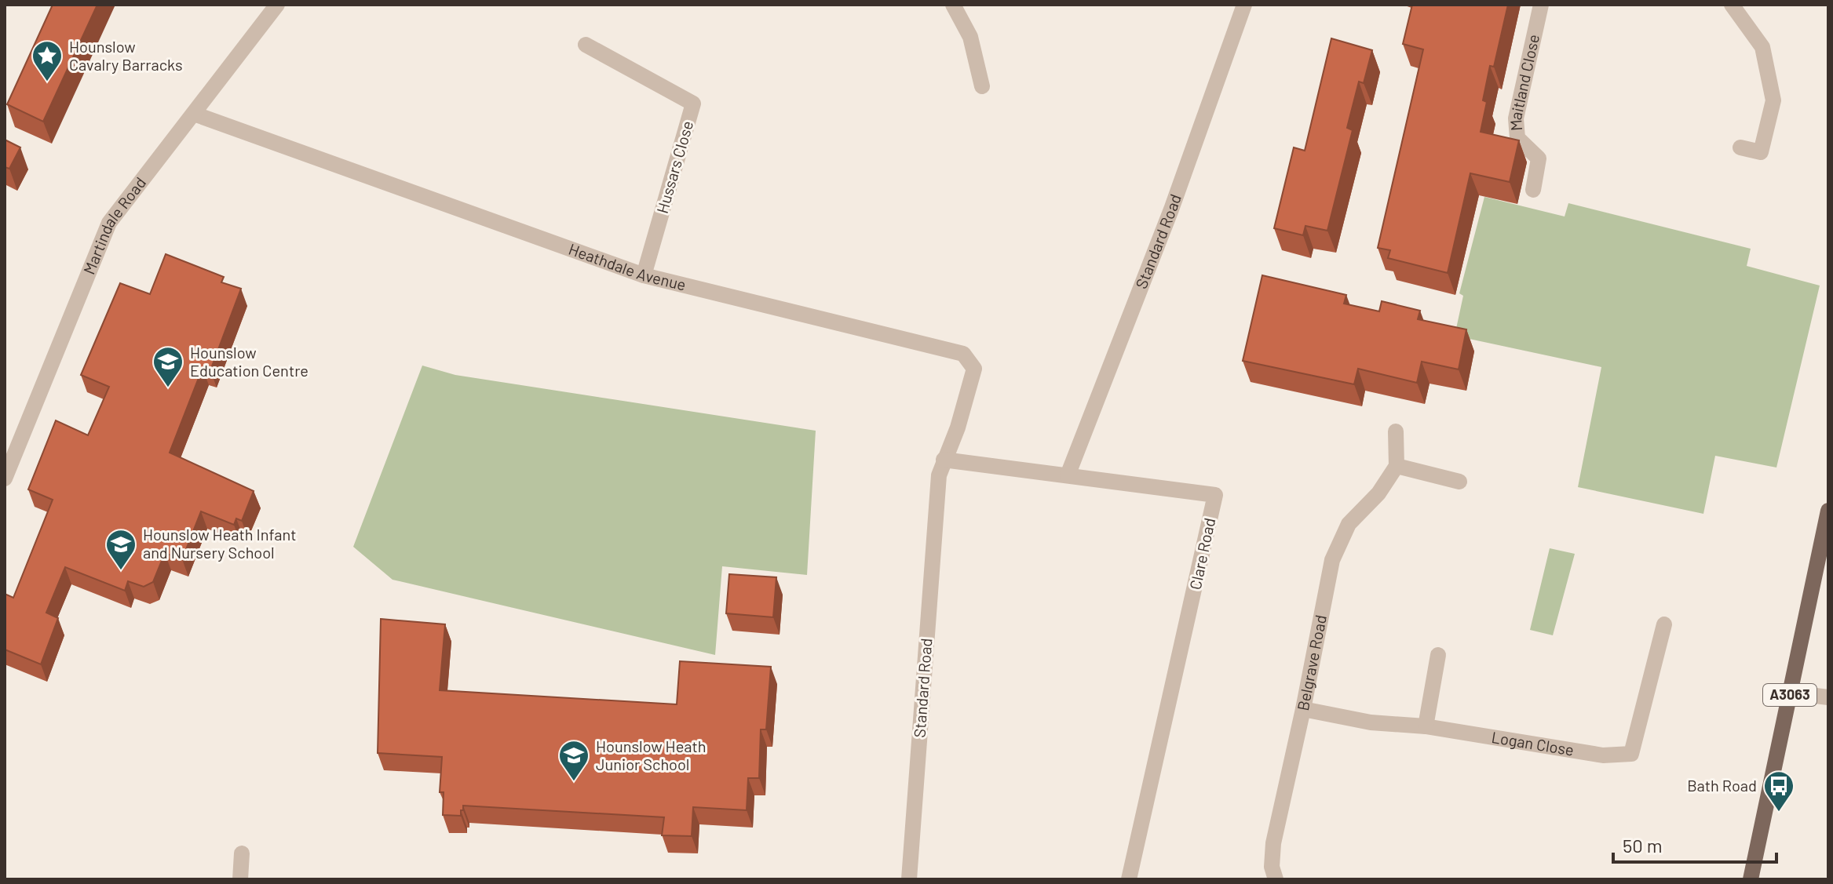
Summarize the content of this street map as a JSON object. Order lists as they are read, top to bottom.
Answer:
{
  "streets": {
    "main road": ["A3063"],
    "street": [
      "Maitland Close",
      "Hussars Close",
      "Martindale Road",
      "Standard Road",
      "Heathdale Avenue",
      "Clare Road",
      "Belgrave Road",
      "Logan Close"
    ]
  },
  "crossings": [
    ["Hussars Close", "Heathdale Avenue"],
    ["Martindale Road", "Heathdale Avenue"],
    ["Standard Road", "Heathdale Avenue"],
    ["Standard Road", "Clare Road"],
    ["Heathdale Avenue", "Clare Road"],
    ["Belgrave Road", "Logan Close"]
  ],
  "places": {
    "place": ["Hounslow Cavalry Barracks"],
    "school or university": ["Hounslow Education Centre", "Hounslow Heath Infant and Nursery School", "Hounslow Heath Junior School"],
    "bus stop": ["Bath Road"]
  },
  "scale_bar": "50 m"
}
